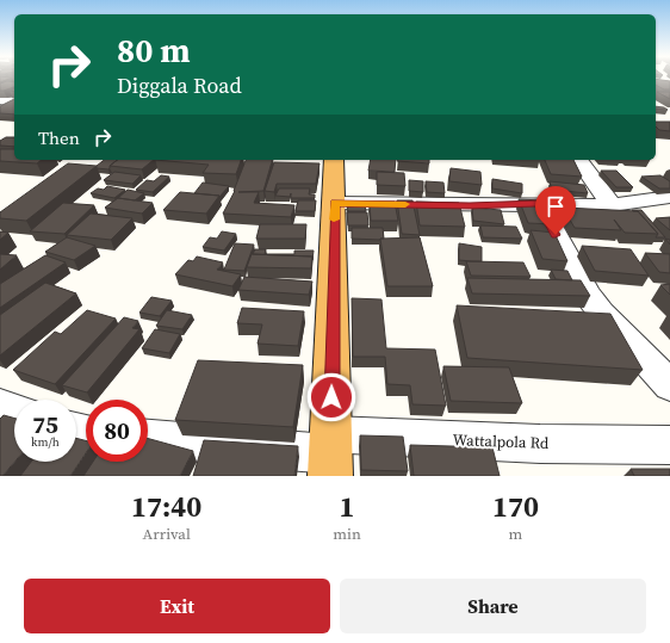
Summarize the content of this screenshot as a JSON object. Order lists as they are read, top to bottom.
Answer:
{
  "streets": {
    "street": ["Wattalpola Rd"]
  },
  "page": {
    "turn": ["80 m", "Diggala Road"],
    "then": "Then",
    "speed": "75 km/h",
    "limit": "80",
    "eta": [
      "17:40",
      "Arrival",
      "1",
      "min",
      "170",
      "m"
    ],
    "buttons": ["Exit", "Share"]
  }
}
